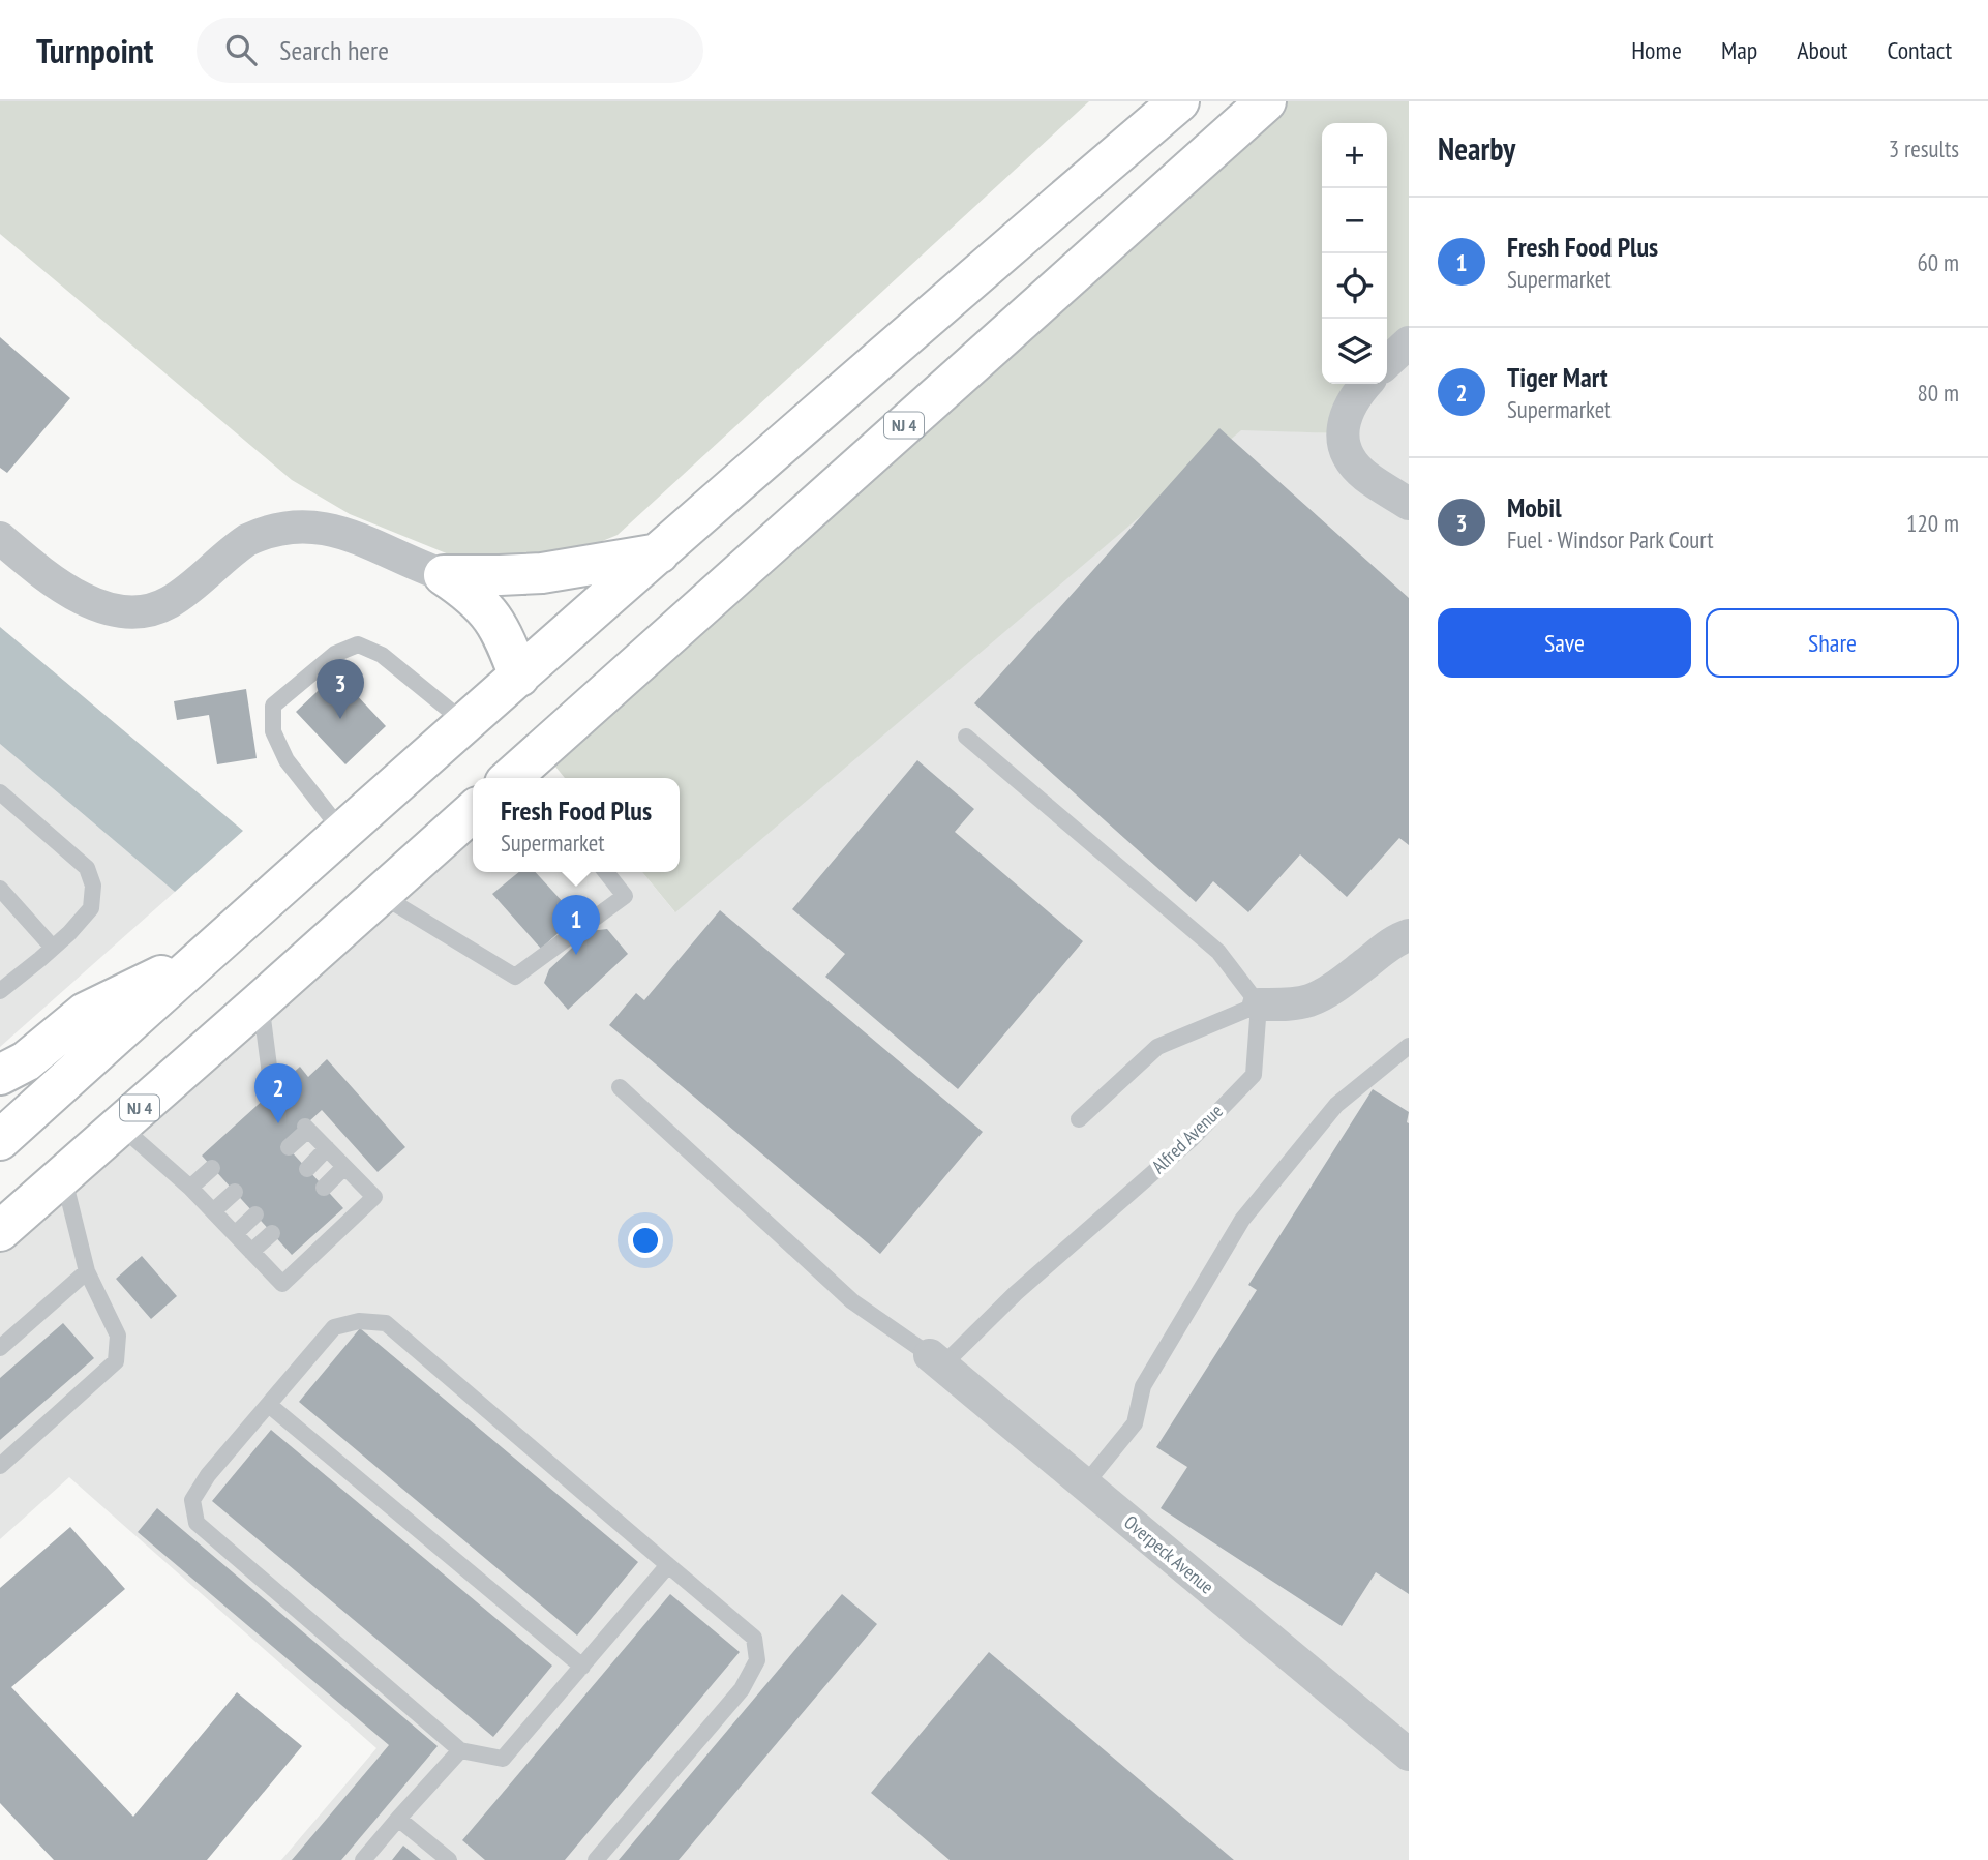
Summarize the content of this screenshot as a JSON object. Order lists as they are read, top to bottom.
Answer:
{
  "streets": {
    "highway": ["NJ 4"],
    "street": ["Overpeck Avenue"],
    "lane": ["Alfred Avenue"]
  },
  "crossings": [
    ["Alfred Avenue", "Overpeck Avenue"]
  ],
  "page": {
    "header": "Turnpoint",
    "search": "Search here",
    "nav": [
      "Home",
      "Map",
      "About",
      "Contact"
    ],
    "heading": ["Nearby", "3 results"],
    "map_buttons": ["+", "−"],
    "list": [
      {
        "mark": "1",
        "name": "Fresh Food Plus",
        "note": "Supermarket",
        "value": "60 m"
      },
      {
        "mark": "2",
        "name": "Tiger Mart",
        "note": "Supermarket",
        "value": "80 m"
      },
      {
        "mark": "3",
        "name": "Mobil",
        "note": "Fuel · Windsor Park Court",
        "value": "120 m"
      }
    ],
    "buttons": ["Save", "Share"],
    "pins": ["3", "1", "2"],
    "popup": ["Fresh Food Plus", "Supermarket"]
  }
}
